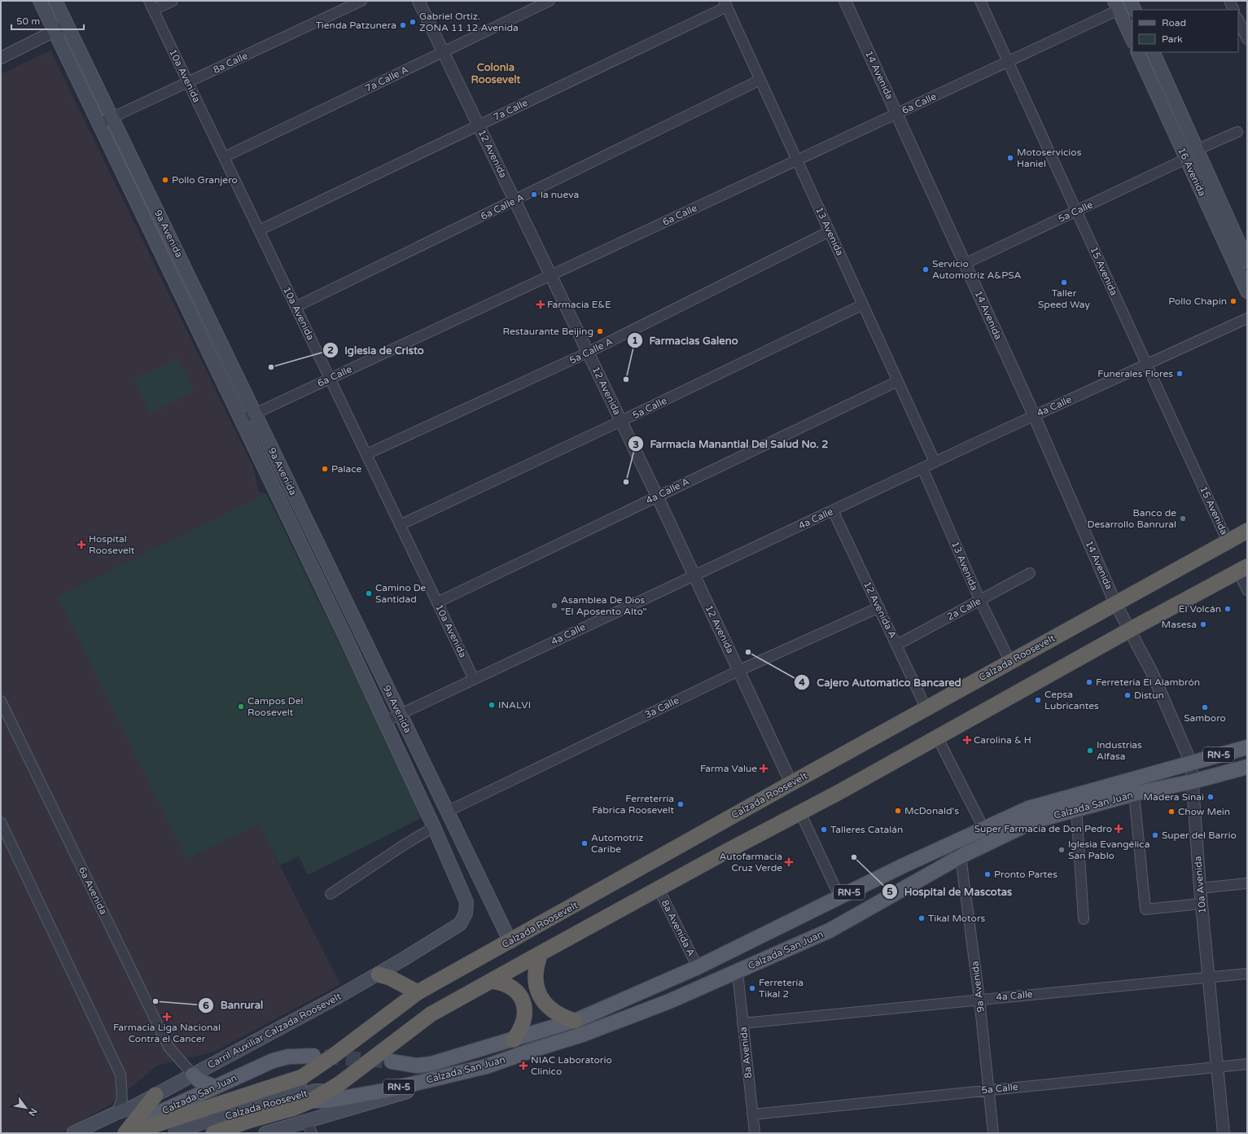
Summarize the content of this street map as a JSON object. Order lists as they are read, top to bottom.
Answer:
{
  "streets": {
    "highway": ["Calzada Roosevelt"],
    "main road": [
      "16 Avenida",
      "9a Avenida",
      "RN-5",
      "Calzada San Juan",
      "Carril Auxiliar Calzada Roosevelt"
    ],
    "street": [
      "8a Calle",
      "14 Avenida",
      "10a Avenida",
      "7a Calle A",
      "6a Calle",
      "7a Calle",
      "12 Avenida",
      "6a Calle A",
      "5a Calle",
      "13 Avenida",
      "15 Avenida",
      "5a Calle A",
      "4a Calle",
      "4a Calle A",
      "2a Calle",
      "12 Avenida A",
      "3a Calle",
      "6a Avenida",
      "8a Avenida A",
      "8a Avenida"
    ]
  },
  "crossings": [
    ["8a Calle", "10a Avenida"],
    ["8a Calle", "9a Avenida"],
    ["14 Avenida", "10a Avenida"],
    ["14 Avenida", "6a Calle"],
    ["14 Avenida", "5a Calle"],
    ["14 Avenida", "4a Calle"],
    ["14 Avenida", "Calzada Roosevelt"],
    ["10a Avenida", "7a Calle A"],
    ["10a Avenida", "6a Calle"],
    ["10a Avenida", "7a Calle"],
    ["10a Avenida", "6a Calle A"],
    ["10a Avenida", "5a Calle"],
    ["10a Avenida", "5a Calle A"],
    ["10a Avenida", "4a Calle"],
    ["10a Avenida", "4a Calle A"],
    ["10a Avenida", "Calzada Roosevelt"],
    ["10a Avenida", "Calzada San Juan"],
    ["7a Calle A", "12 Avenida"],
    ["6a Calle", "12 Avenida"],
    ["6a Calle", "13 Avenida"],
    ["6a Calle", "9a Avenida"],
    ["6a Calle", "15 Avenida"],
    ["7a Calle", "12 Avenida"],
    ["7a Calle", "13 Avenida"],
    ["12 Avenida", "6a Calle A"],
    ["12 Avenida", "5a Calle"],
    ["12 Avenida", "5a Calle A"],
    ["12 Avenida", "4a Calle"],
    ["12 Avenida", "4a Calle A"],
    ["12 Avenida", "Calzada Roosevelt"],
    ["12 Avenida", "3a Calle"],
    ["16 Avenida", "5a Calle"],
    ["6a Calle A", "13 Avenida"],
    ["5a Calle", "13 Avenida"],
    ["5a Calle", "9a Avenida"],
    ["5a Calle", "15 Avenida"],
    ["5a Calle", "8a Avenida"],
    ["13 Avenida", "5a Calle A"],
    ["13 Avenida", "4a Calle"],
    ["13 Avenida", "4a Calle A"],
    ["13 Avenida", "2a Calle"],
    ["13 Avenida", "Calzada Roosevelt"],
    ["9a Avenida", "4a Calle"],
    ["9a Avenida", "Calzada Roosevelt"],
    ["9a Avenida", "3a Calle"],
    ["9a Avenida", "Calzada San Juan"],
    ["9a Avenida", "Carril Auxiliar Calzada Roosevelt"],
    ["15 Avenida", "4a Calle"],
    ["15 Avenida", "Calzada Roosevelt"],
    ["4a Calle", "12 Avenida A"],
    ["4a Calle", "8a Avenida"],
    ["2a Calle", "12 Avenida A"],
    ["12 Avenida A", "Calzada Roosevelt"],
    ["12 Avenida A", "3a Calle"],
    ["Calzada Roosevelt", "Calzada San Juan"],
    ["Calzada Roosevelt", "8a Avenida A"],
    ["Calzada San Juan", "8a Avenida A"],
    ["Calzada San Juan", "8a Avenida"],
    ["6a Avenida", "Carril Auxiliar Calzada Roosevelt"]
  ],
  "districts": ["Colonia Roosevelt"],
  "places": {
    "other": [
      "Gabriel Ortiz. ZONA 11 12 Avenida",
      "Tienda Patzunera",
      "Motoservicios Haniel",
      "Pollo Granjero",
      "la nueva",
      "Servicio Automotriz A&PSA",
      "Taller Speed Way",
      "Pollo Chapín",
      "Restaurante Beijing",
      "Iglesia de Cristo",
      "Funerales Flores",
      "Farmacias Galeno",
      "Palace",
      "Farmacia Manantial Del Salud No. 2",
      "Banco de Desarrollo Banrural",
      "Camino De Santidad",
      "Asamblea De Dios \"El Aposento Alto\"",
      "El Volcán",
      "Masesa",
      "Cajero Automatico Bancared",
      "Ferretería El Alambrón",
      "Distun",
      "Cepsa Lubricantes",
      "INALVI",
      "Campos Del Roosevelt",
      "Samboro",
      "Industrias Alfasa",
      "Madera Sinai",
      "Ferreterría Fábrica Roosevelt",
      "McDonald's",
      "Chow Mein",
      "Talleres Catalán",
      "Super del Barrio",
      "Automotriz Caribe",
      "Iglesia Evangélica San Pablo",
      "Hospital de Mascotas",
      "Pronto Partes",
      "Tikal Motors",
      "Ferretería Tikal 2",
      "Banrural"
    ],
    "health": [
      "Farmacia E&E",
      "Hospital Roosevelt",
      "Carolina & H",
      "Farma Value",
      "Super Farmacia de Don Pedro",
      "Autofarmacia Cruz Verde",
      "Farmacia Liga Nacional Contra el Cancer",
      "NIAC Laboratorio Clinico"
    ]
  },
  "legend": ["Road", "Park"],
  "scale_bar": "50 m",
  "north": "bottom right"
}
